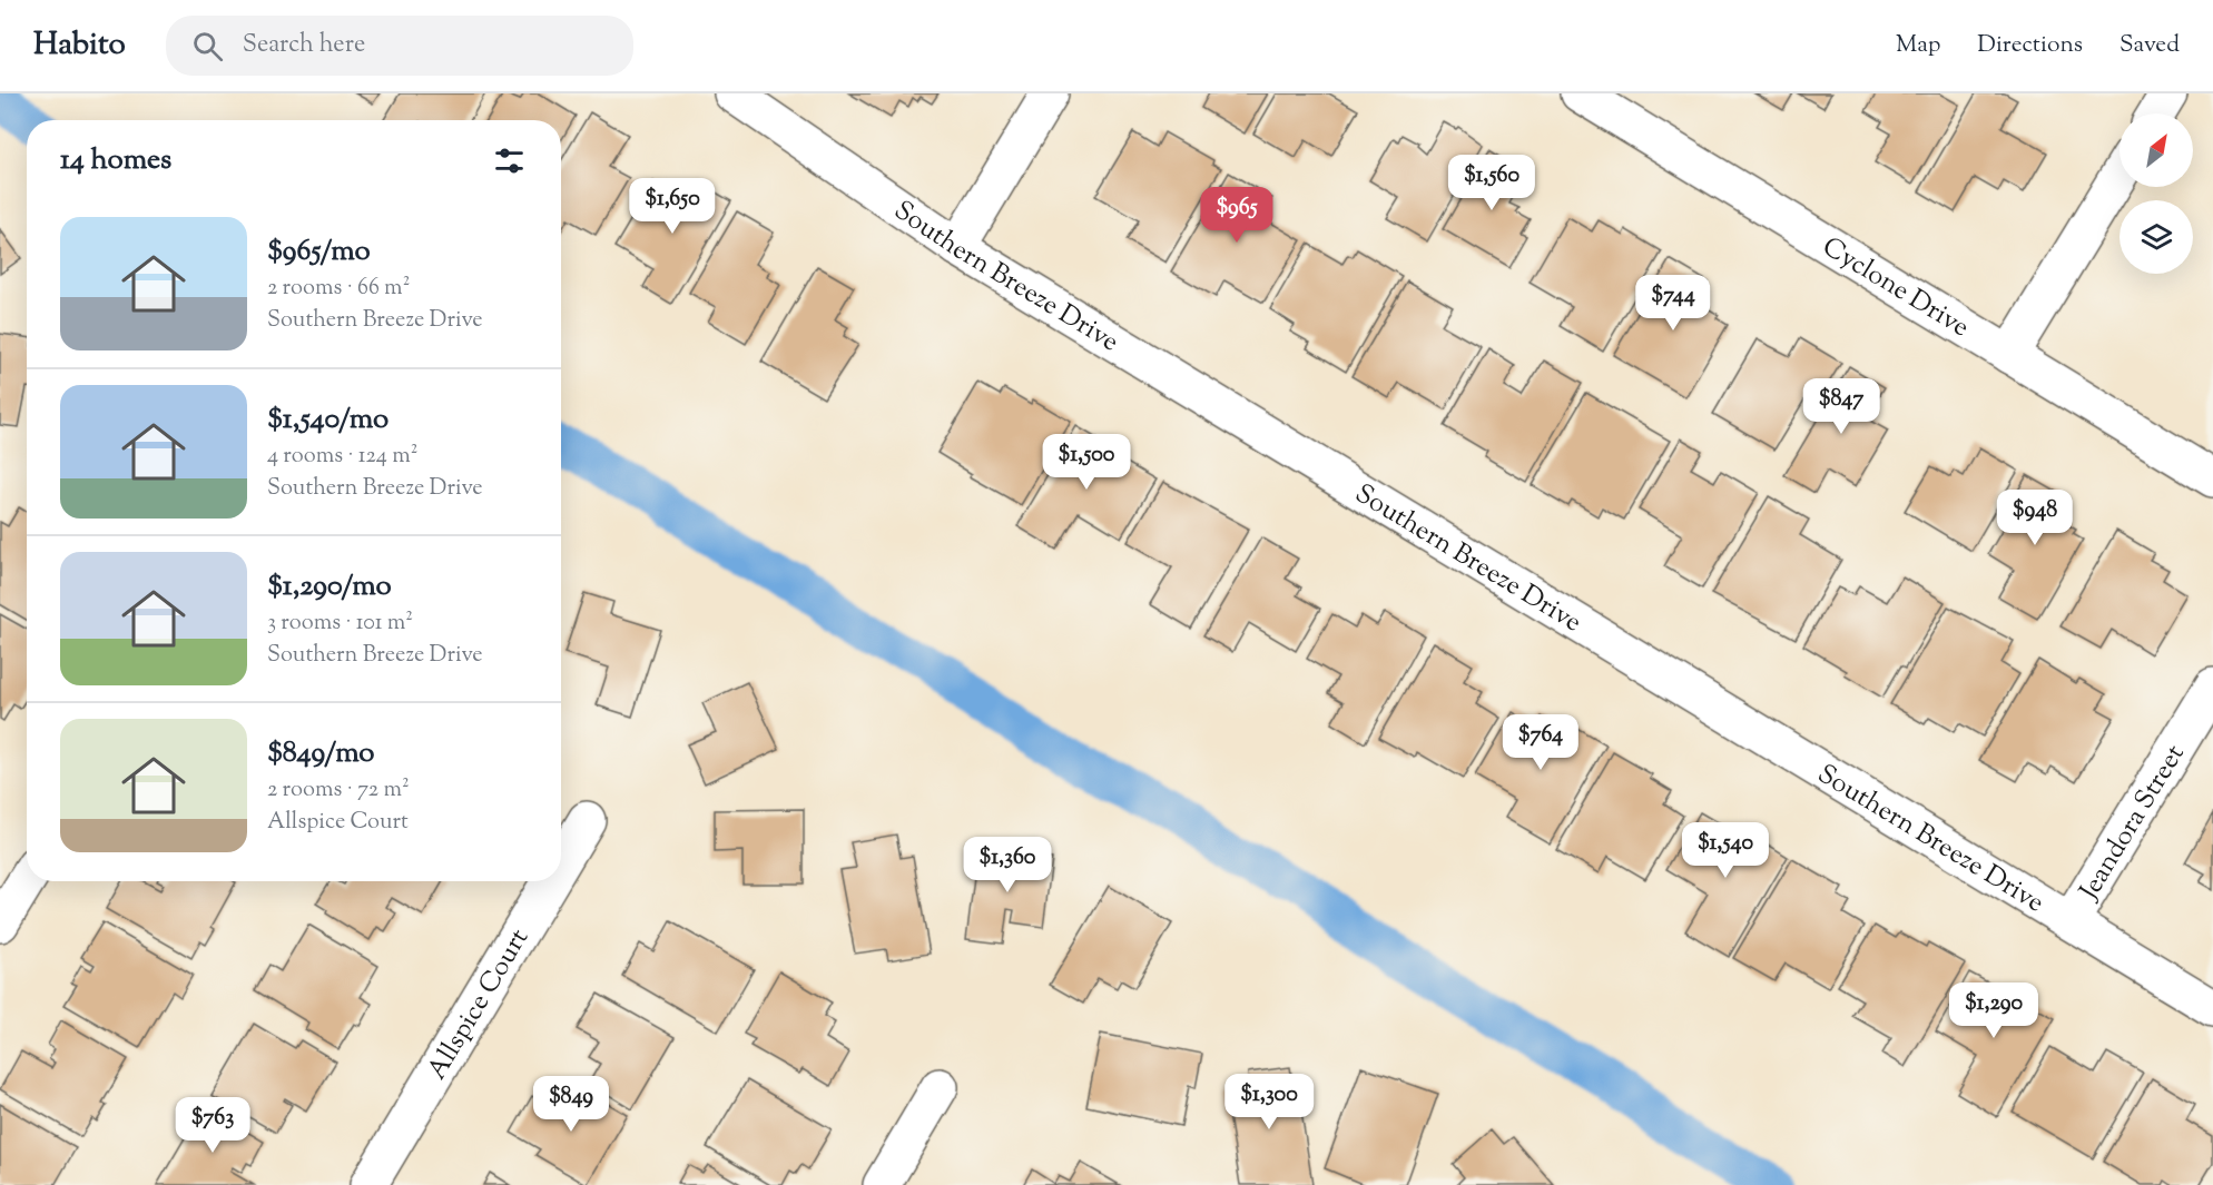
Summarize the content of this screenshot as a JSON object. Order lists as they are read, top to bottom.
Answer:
{
  "streets": {
    "street": [
      "Southern Breeze Drive",
      "Cyclone Drive",
      "Jeandora Street",
      "Allspice Court"
    ]
  },
  "crossings": [
    ["Southern Breeze Drive", "Jeandora Street"]
  ],
  "north": "top right",
  "page": {
    "header": "Habito",
    "search": "Search here",
    "nav": ["Map", "Directions", "Saved"],
    "heading": "14 homes",
    "price": [
      "$1,560",
      "$1,650",
      "$965",
      "$744",
      "$847",
      "$1,500",
      "$948",
      "$764",
      "$1,540",
      "$1,360",
      "$1,290",
      "$1,300",
      "$849",
      "$763"
    ],
    "list": [
      {
        "name": "$965/mo",
        "note": "2 rooms · 66 m² · Southern Breeze Drive"
      },
      {
        "name": "$1,540/mo",
        "note": "4 rooms · 124 m² · Southern Breeze Drive"
      },
      {
        "name": "$1,290/mo",
        "note": "3 rooms · 101 m² · Southern Breeze Drive"
      },
      {
        "name": "$849/mo",
        "note": "2 rooms · 72 m² · Allspice Court"
      }
    ]
  }
}
